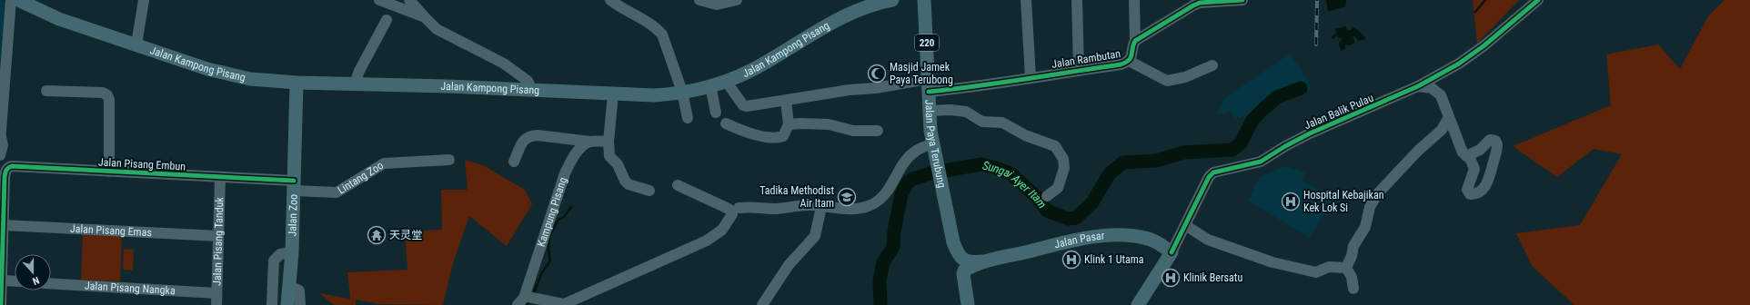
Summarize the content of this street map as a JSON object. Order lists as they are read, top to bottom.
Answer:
{
  "streets": {
    "main road": [
      "220",
      "Jalan Kampong Pisang",
      "Jalan Balik Pulau",
      "Jalan Paya Terubung",
      "Jalan Zoo",
      "Jalan Pasar"
    ],
    "street": [
      "Jalan Rambutan",
      "Jalan Pisang Embun",
      "Lintang Zoo",
      "Kampung Pisang",
      "Jalan Pisang Emas",
      "Jalan Pisang Tanduk",
      "Jalan Pisang Nangka"
    ]
  },
  "crossings": [
    ["220", "Jalan Paya Terubung"],
    ["220", "Jalan Pasar"],
    ["Jalan Kampong Pisang", "Jalan Rambutan"],
    ["Jalan Kampong Pisang", "Jalan Zoo"],
    ["Jalan Rambutan", "Jalan Paya Terubung"],
    ["Jalan Balik Pulau", "Jalan Pasar"],
    ["Jalan Paya Terubung", "Jalan Pasar"],
    ["Jalan Pisang Embun", "Lintang Zoo"],
    ["Jalan Pisang Embun", "Jalan Zoo"],
    ["Jalan Pisang Embun", "Jalan Pisang Tanduk"],
    ["Lintang Zoo", "Jalan Zoo"],
    ["Jalan Pisang Emas", "Jalan Pisang Tanduk"],
    ["Jalan Pisang Tanduk", "Jalan Pisang Nangka"]
  ],
  "water": ["Sungai Ayer Itam"],
  "places": {
    "mosque": ["Masjid Jamek Paya Terubong"],
    "school or university": ["Tadika Methodist Air Itam"],
    "hospital": ["Hospital Kebajikan Kek Lok Si", "Klink 1 Utama", "Klinik Bersatu"],
    "temple": ["天灵堂"]
  },
  "north": "bottom"
}
